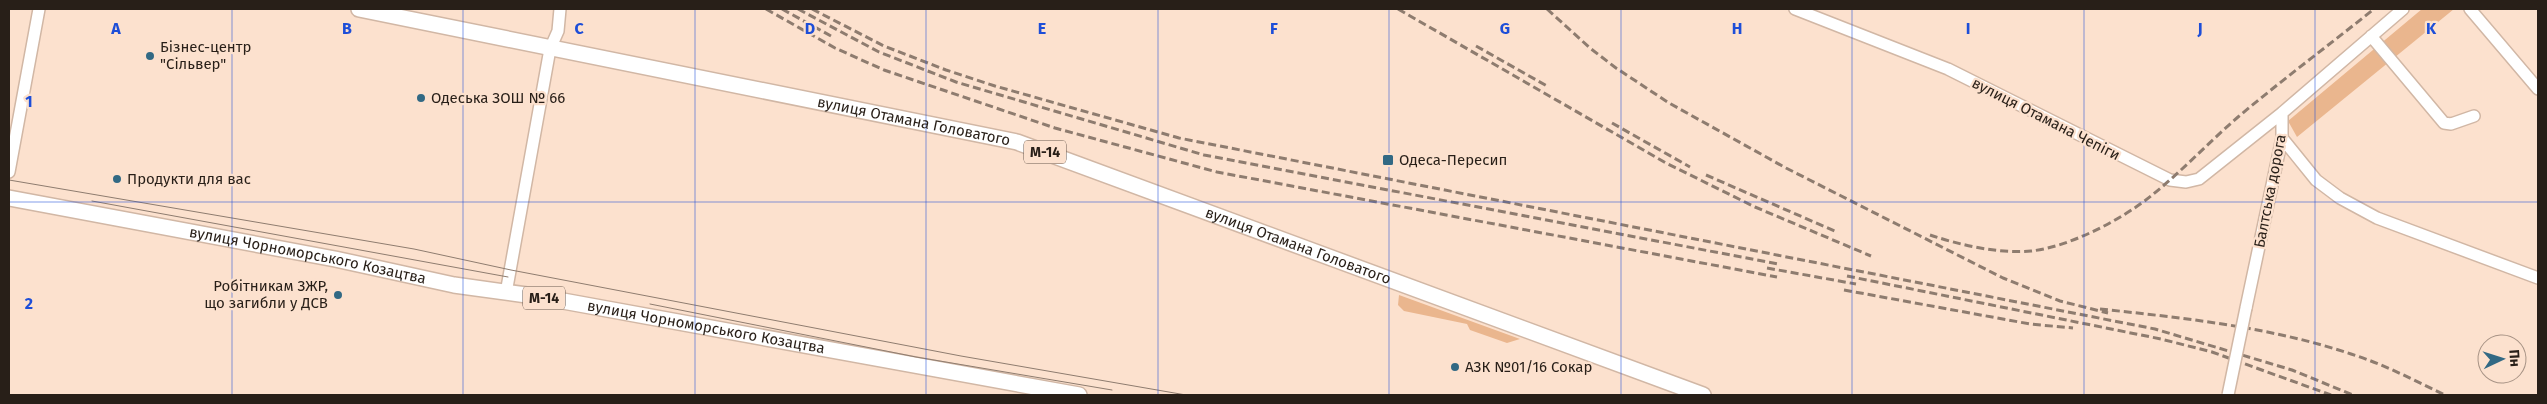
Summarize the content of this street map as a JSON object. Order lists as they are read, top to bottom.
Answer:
{
  "streets": {
    "main road": ["вулиця Отамана Головатого", "М-14", "вулиця Чорноморського Козацтва"],
    "street": ["вулиця Отамана Чепіги", "Балтська дорога"]
  },
  "crossings": [
    ["вулиця Отамана Чепіги", "Балтська дорога"]
  ],
  "places": {
    "other": [
      "Бізнес-центр \"Сільвер\"",
      "Одеська ЗОШ № 66",
      "Продукти для вас",
      "Робітникам ЗЖР, що загибли у ДСВ",
      "АЗК №01/16 Сокар"
    ],
    "transit": ["Одеса-Пересип"]
  },
  "north": "right",
  "grid": {
    "columns": [
      "A",
      "B",
      "C",
      "D",
      "E",
      "F",
      "G",
      "H",
      "I",
      "J",
      "K"
    ],
    "rows": ["1", "2"]
  }
}
